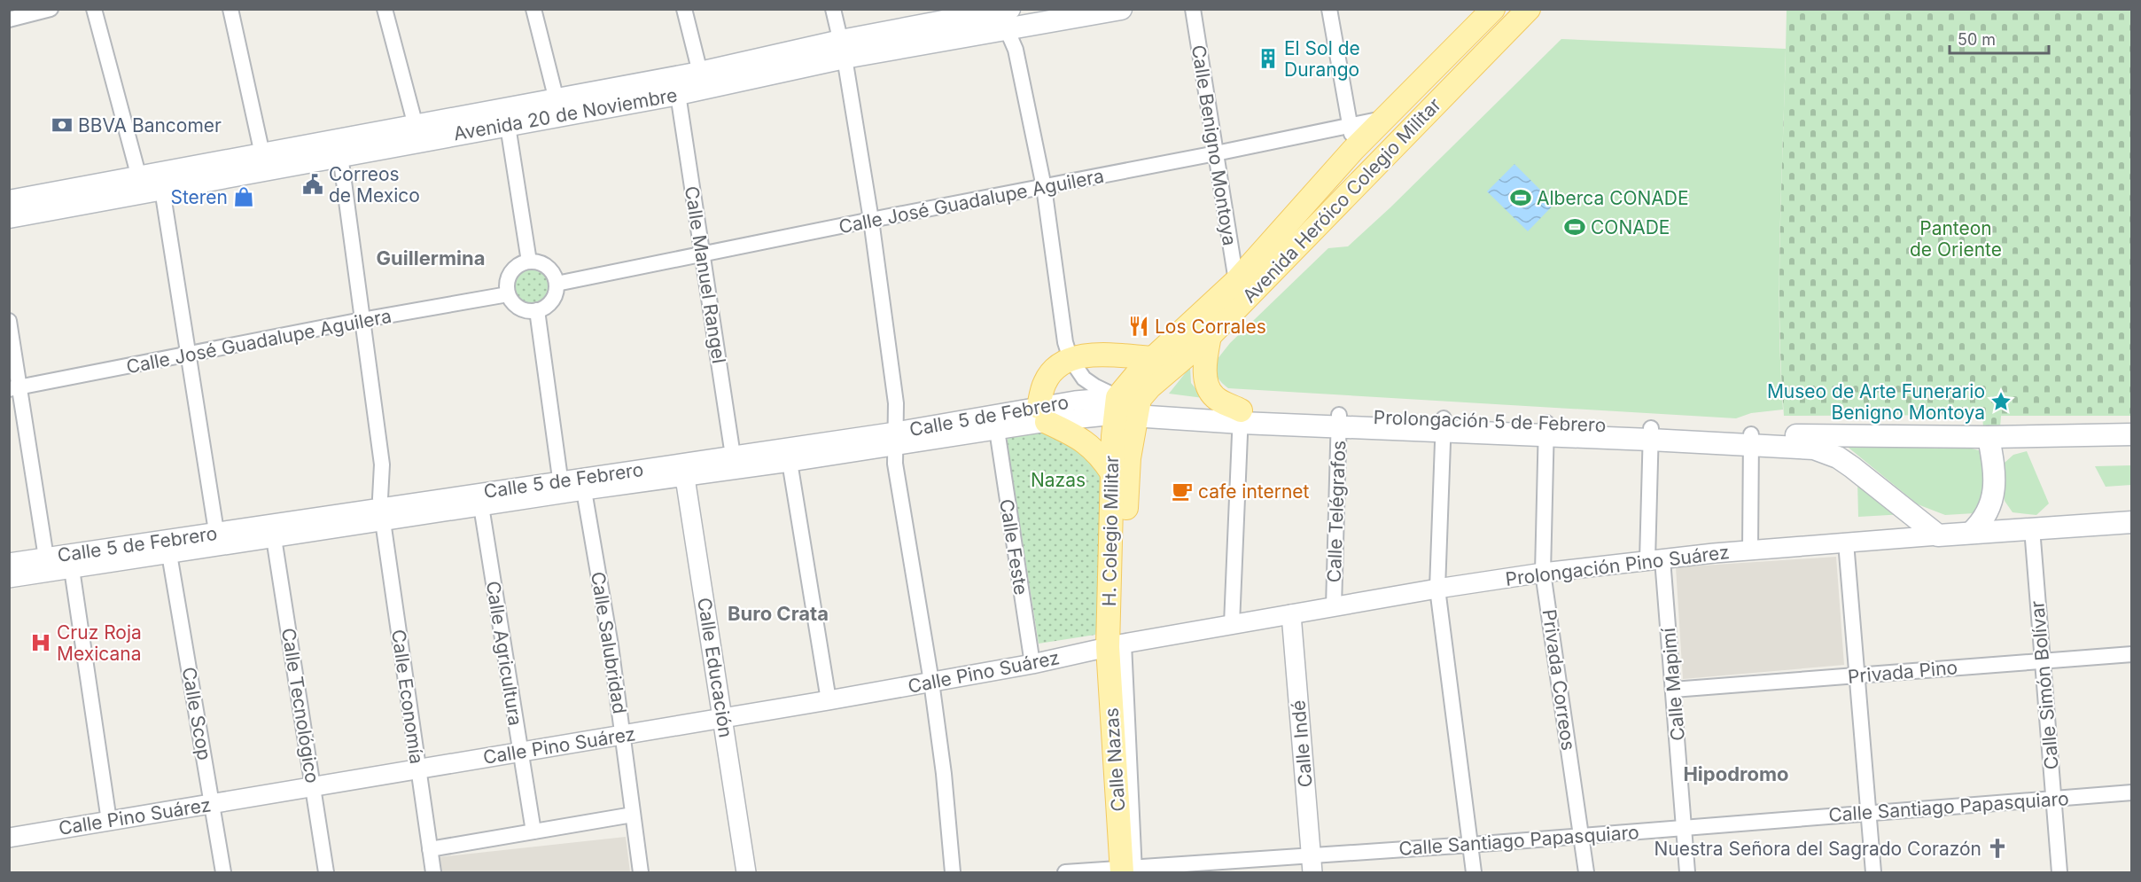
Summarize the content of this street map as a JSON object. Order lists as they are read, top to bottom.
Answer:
{
  "streets": {
    "main road": [
      "Avenida 20 de Noviembre",
      "Avenida Heróico Colegio Militar",
      "Prolongación 5 de Febrero",
      "H. Colegio Militar",
      "Prolongación Pino Suárez",
      "Calle Nazas"
    ],
    "street": [
      "Calle Benigno Montoya",
      "Calle José Guadalupe Aguilera",
      "Calle Manuel Rangel",
      "Calle 5 de Febrero",
      "Calle Telégrafos",
      "Calle Feste",
      "Calle Salubridad",
      "Calle Agricultura",
      "Calle Educación",
      "Calle Pino Suárez",
      "Privada Pino",
      "Privada Correos",
      "Calle Mapimí",
      "Calle Simón Bolívar",
      "Calle Economía",
      "Calle Tecnológico",
      "Calle Scop",
      "Calle Indé",
      "Calle Santiago Papasquiaro"
    ]
  },
  "crossings": [
    ["Avenida 20 de Noviembre", "Calle Manuel Rangel"],
    ["Avenida 20 de Noviembre", "Calle Economía"],
    ["Calle Benigno Montoya", "Avenida Heróico Colegio Militar"],
    ["Calle Benigno Montoya", "Calle José Guadalupe Aguilera"],
    ["Avenida Heróico Colegio Militar", "Calle José Guadalupe Aguilera"],
    ["Avenida Heróico Colegio Militar", "Calle 5 de Febrero"],
    ["Avenida Heróico Colegio Militar", "Prolongación 5 de Febrero"],
    ["Avenida Heróico Colegio Militar", "H. Colegio Militar"],
    ["Calle José Guadalupe Aguilera", "Calle Manuel Rangel"],
    ["Calle José Guadalupe Aguilera", "Calle Economía"],
    ["Calle Manuel Rangel", "Calle 5 de Febrero"],
    ["Calle 5 de Febrero", "Prolongación 5 de Febrero"],
    ["Calle 5 de Febrero", "H. Colegio Militar"],
    ["Calle 5 de Febrero", "Calle Feste"],
    ["Calle 5 de Febrero", "Calle Salubridad"],
    ["Calle 5 de Febrero", "Calle Agricultura"],
    ["Calle 5 de Febrero", "Calle Educación"],
    ["Calle 5 de Febrero", "Calle Economía"],
    ["Calle 5 de Febrero", "Calle Tecnológico"],
    ["Calle 5 de Febrero", "Calle Scop"],
    ["Prolongación 5 de Febrero", "Calle Telégrafos"],
    ["Prolongación 5 de Febrero", "H. Colegio Militar"],
    ["Prolongación 5 de Febrero", "Prolongación Pino Suárez"],
    ["Prolongación 5 de Febrero", "Privada Correos"],
    ["Prolongación 5 de Febrero", "Calle Mapimí"],
    ["Calle Telégrafos", "Prolongación Pino Suárez"],
    ["H. Colegio Militar", "Prolongación Pino Suárez"],
    ["H. Colegio Militar", "Calle Pino Suárez"],
    ["H. Colegio Militar", "Calle Nazas"],
    ["Calle Feste", "Calle Pino Suárez"],
    ["Prolongación Pino Suárez", "Calle Pino Suárez"],
    ["Prolongación Pino Suárez", "Privada Correos"],
    ["Prolongación Pino Suárez", "Calle Mapimí"],
    ["Prolongación Pino Suárez", "Calle Simón Bolívar"],
    ["Prolongación Pino Suárez", "Calle Indé"],
    ["Prolongación Pino Suárez", "Calle Nazas"],
    ["Calle Salubridad", "Calle Pino Suárez"],
    ["Calle Agricultura", "Calle Pino Suárez"],
    ["Calle Educación", "Calle Pino Suárez"],
    ["Calle Pino Suárez", "Calle Economía"],
    ["Calle Pino Suárez", "Calle Tecnológico"],
    ["Calle Pino Suárez", "Calle Scop"],
    ["Calle Pino Suárez", "Calle Nazas"],
    ["Privada Pino", "Calle Mapimí"],
    ["Privada Pino", "Calle Simón Bolívar"],
    ["Privada Correos", "Calle Santiago Papasquiaro"],
    ["Calle Mapimí", "Calle Santiago Papasquiaro"],
    ["Calle Simón Bolívar", "Calle Santiago Papasquiaro"],
    ["Calle Indé", "Calle Santiago Papasquiaro"],
    ["Calle Nazas", "Calle Santiago Papasquiaro"]
  ],
  "districts": ["Guillermina", "Buro Crata", "Hipodromo"],
  "parks": ["Panteon de Oriente", "Nazas"],
  "places": {
    "building": ["El Sol de Durango"],
    "bank": ["BBVA Bancomer"],
    "public building": ["Correos de Mexico"],
    "shop": ["Steren"],
    "sports": ["Alberca CONADE", "CONADE"],
    "restaurant": ["Los Corrales"],
    "place": ["Museo de Arte Funerario Benigno Montoya"],
    "cafe": ["cafe internet"],
    "hospital": ["Cruz Roja Mexicana"],
    "church": ["Nuestra Señora del Sagrado Corazón"]
  },
  "scale_bar": "50 m"
}
